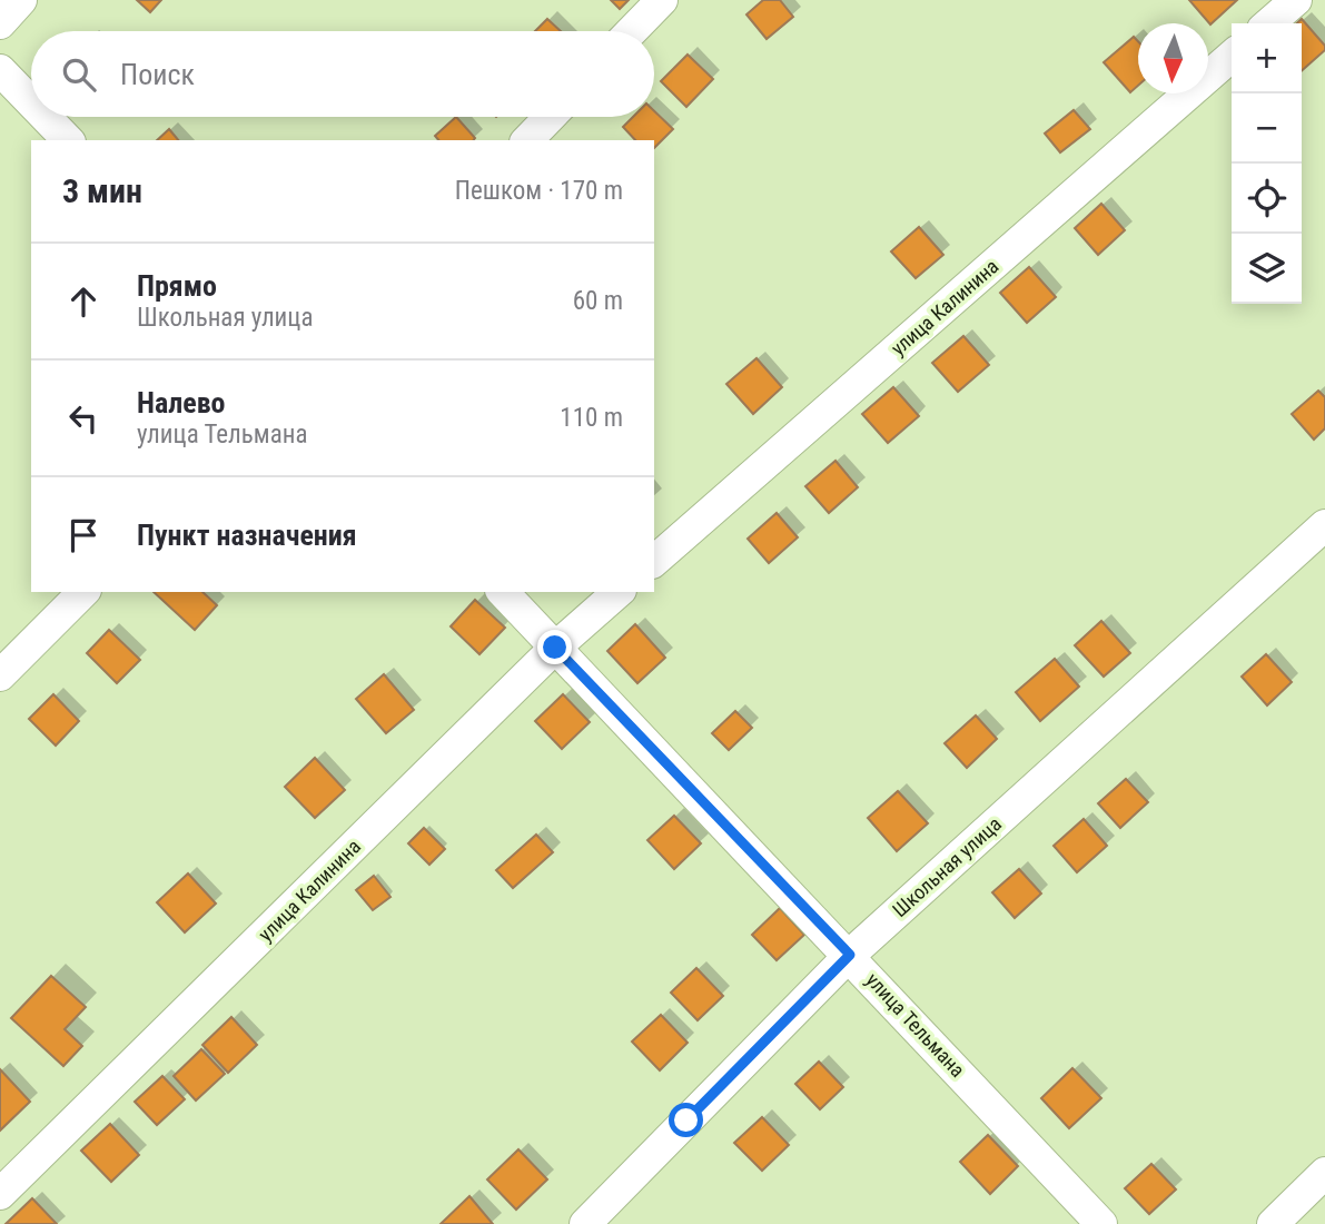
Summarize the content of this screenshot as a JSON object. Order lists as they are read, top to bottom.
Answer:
{
  "streets": {
    "street": ["улица Калинина", "Школьная улица", "улица Тельмана"]
  },
  "crossings": [
    ["улица Калинина", "улица Тельмана"],
    ["Школьная улица", "улица Тельмана"]
  ],
  "north": "bottom",
  "page": {
    "map_buttons": ["+", "−"],
    "search": "Поиск",
    "heading": ["3 мин", "Пешком · 170 m"],
    "list": [
      ["Прямо", "Школьная улица", "60 m"],
      ["Налево", "улица Тельмана", "110 m"],
      "Пункт назначения"
    ]
  }
}
